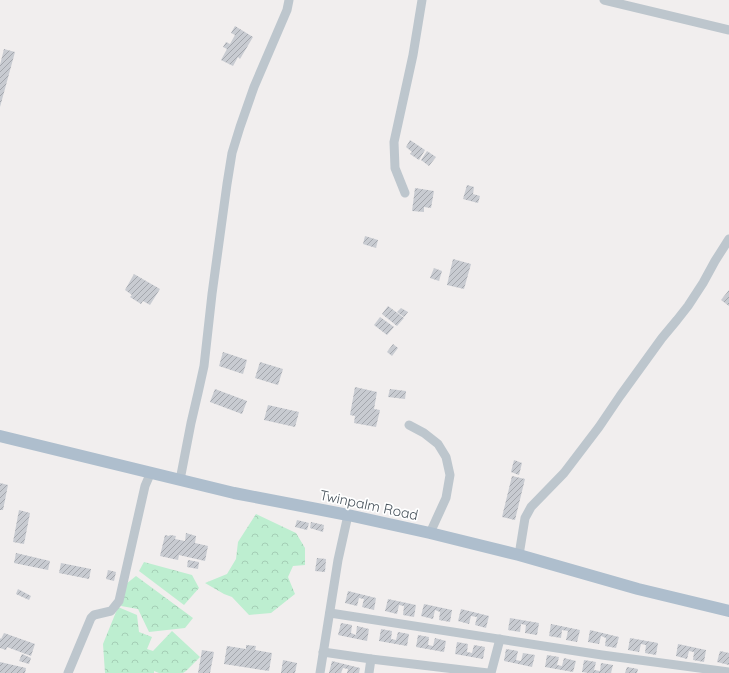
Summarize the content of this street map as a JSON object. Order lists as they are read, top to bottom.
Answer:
{
  "streets": {
    "main road": ["Twinpalm Road"]
  }
}
